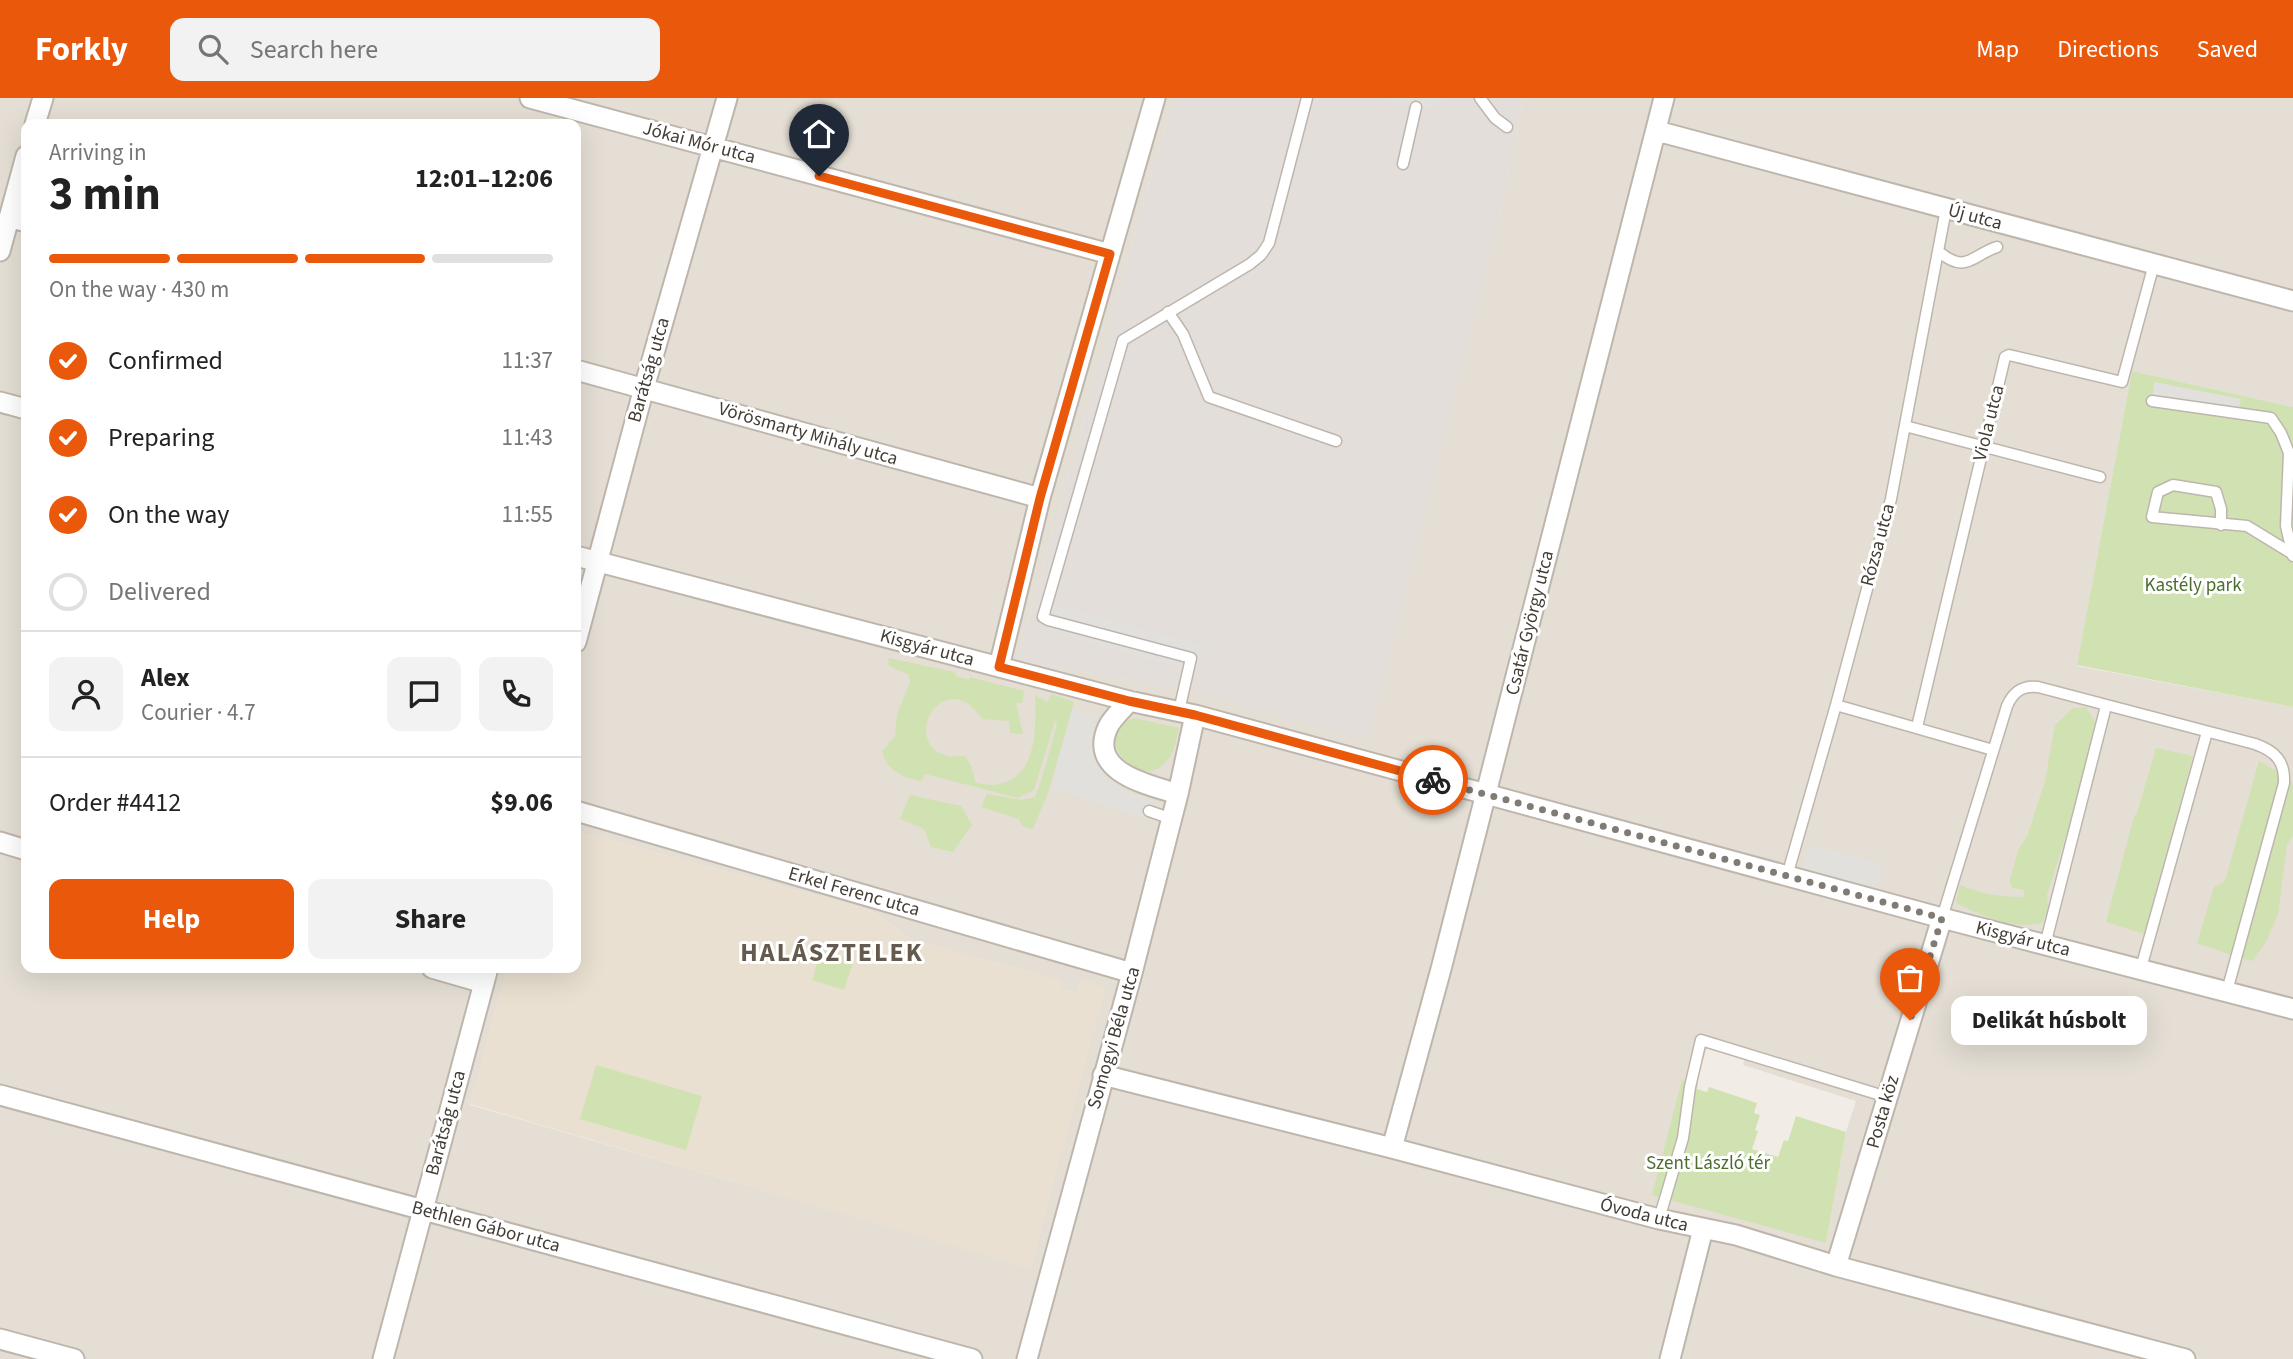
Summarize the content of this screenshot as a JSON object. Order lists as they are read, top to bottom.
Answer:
{
  "streets": {
    "street": [
      "Jókai Mór utca",
      "Új utca",
      "Barátság utca",
      "Vörösmarty Mihály utca",
      "Csatár György utca",
      "Kisgyár utca",
      "Erkel Ferenc utca",
      "Somogyi Béla utca",
      "Posta köz",
      "Óvoda utca",
      "Bethlen Gábor utca"
    ],
    "lane": ["Viola utca", "Rózsa utca"]
  },
  "crossings": [
    ["Jókai Mór utca", "Barátság utca"],
    ["Új utca", "Viola utca"],
    ["Új utca", "Rózsa utca"],
    ["Új utca", "Csatár György utca"],
    ["Barátság utca", "Vörösmarty Mihály utca"],
    ["Barátság utca", "Kisgyár utca"],
    ["Barátság utca", "Bethlen Gábor utca"],
    ["Rózsa utca", "Kisgyár utca"],
    ["Csatár György utca", "Kisgyár utca"],
    ["Csatár György utca", "Óvoda utca"],
    ["Kisgyár utca", "Somogyi Béla utca"],
    ["Kisgyár utca", "Posta köz"],
    ["Erkel Ferenc utca", "Somogyi Béla utca"],
    ["Somogyi Béla utca", "Óvoda utca"],
    ["Posta köz", "Óvoda utca"]
  ],
  "districts": ["HALÁSZTELEK"],
  "parks": ["Kastély park", "Szent László tér"],
  "places": ["Delikát húsbolt"],
  "page": {
    "header": "Forkly",
    "search": "Search here",
    "nav": ["Map", "Directions", "Saved"],
    "heading": ["3 min", "Arriving in", "12:01–12:06"],
    "panel": [
      "Alex",
      "Courier · 4.7",
      "Order #4412",
      "$9.06"
    ],
    "bar": "On the way · 430 m",
    "list": [
      ["Confirmed", "11:37"],
      ["Preparing", "11:43"],
      ["On the way", "11:55"],
      "Delivered"
    ],
    "buttons": ["Help", "Share"],
    "bubble": "Delikát húsbolt"
  }
}
